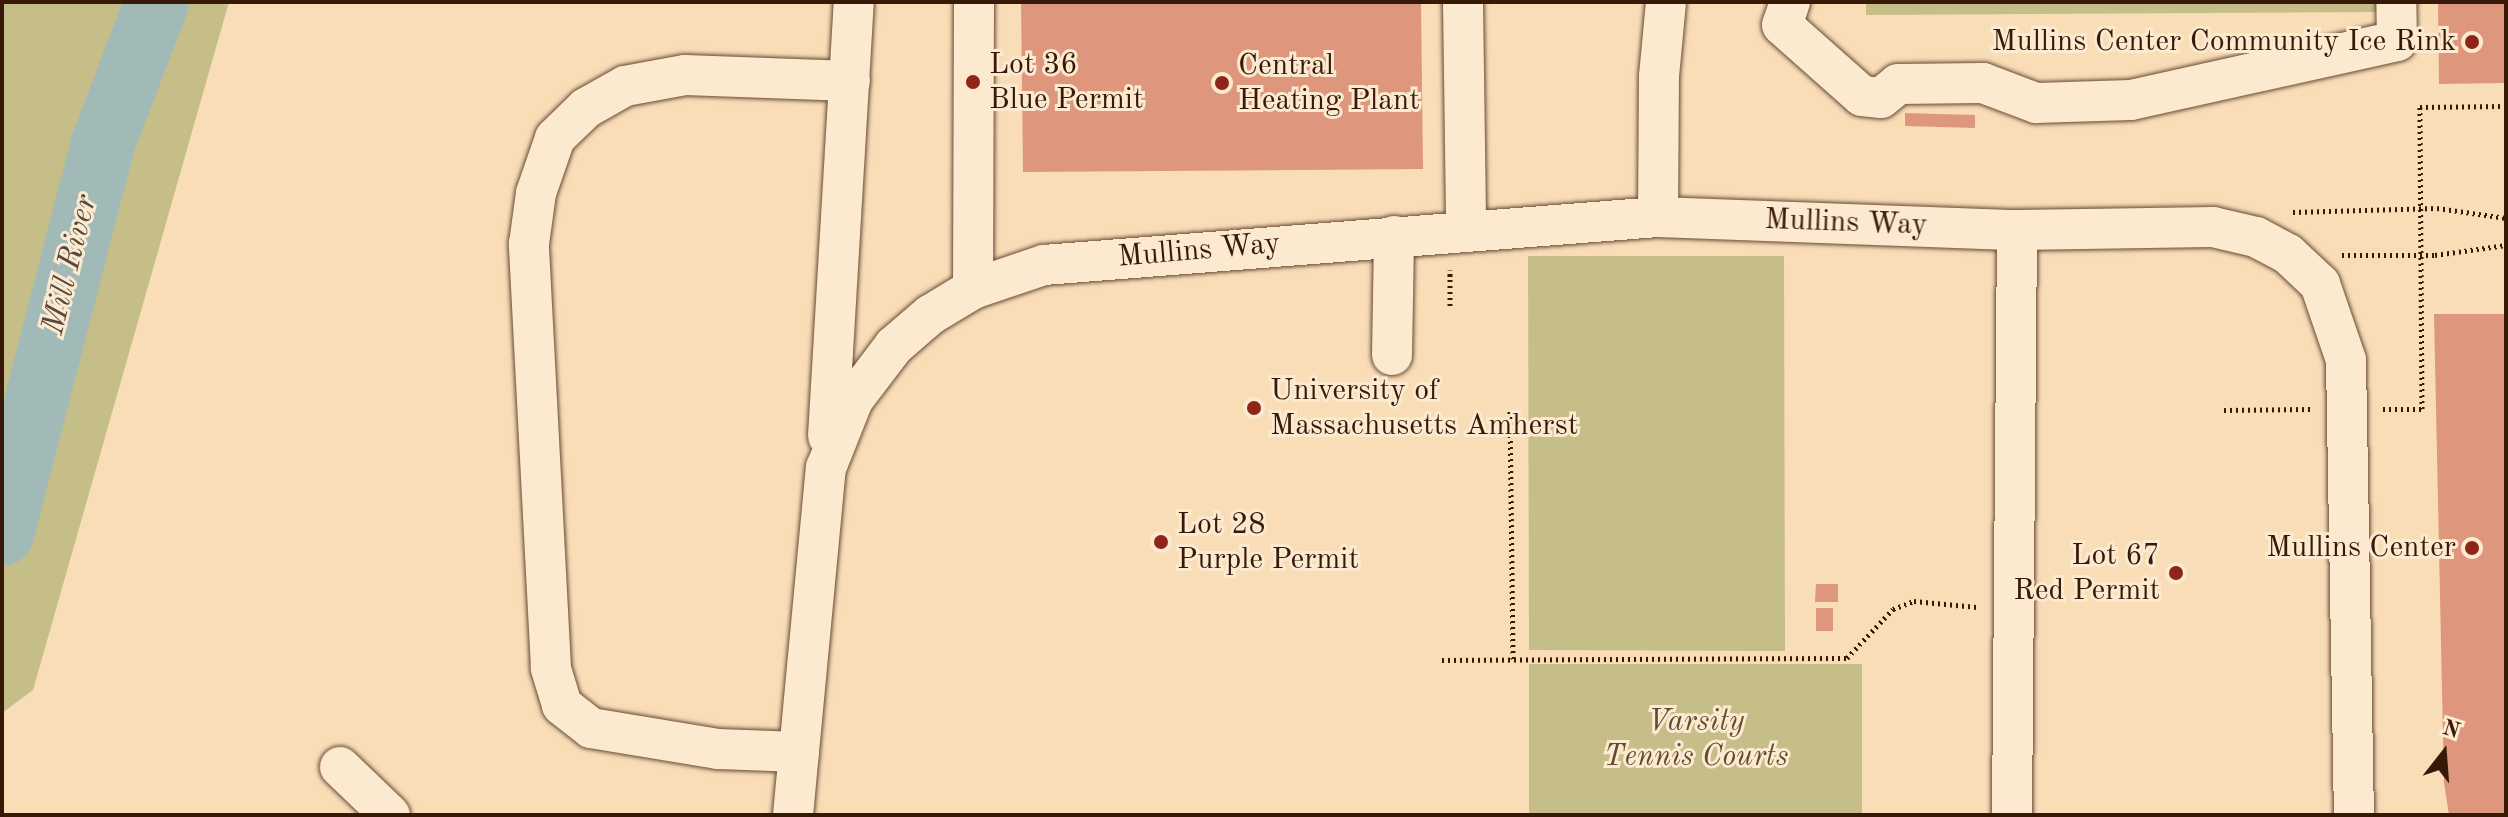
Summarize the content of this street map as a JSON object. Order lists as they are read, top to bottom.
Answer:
{
  "streets": {
    "street": ["Mullins Way"]
  },
  "water": ["Mill River"],
  "parks": ["Varsity Tennis Courts"],
  "places": [
    "Mullins Center Community Ice Rink",
    "Lot 36 Blue Permit",
    "Central Heating Plant",
    "University of Massachusetts Amherst",
    "Lot 28 Purple Permit",
    "Mullins Center",
    "Lot 67 Red Permit"
  ],
  "north": "top"
}
